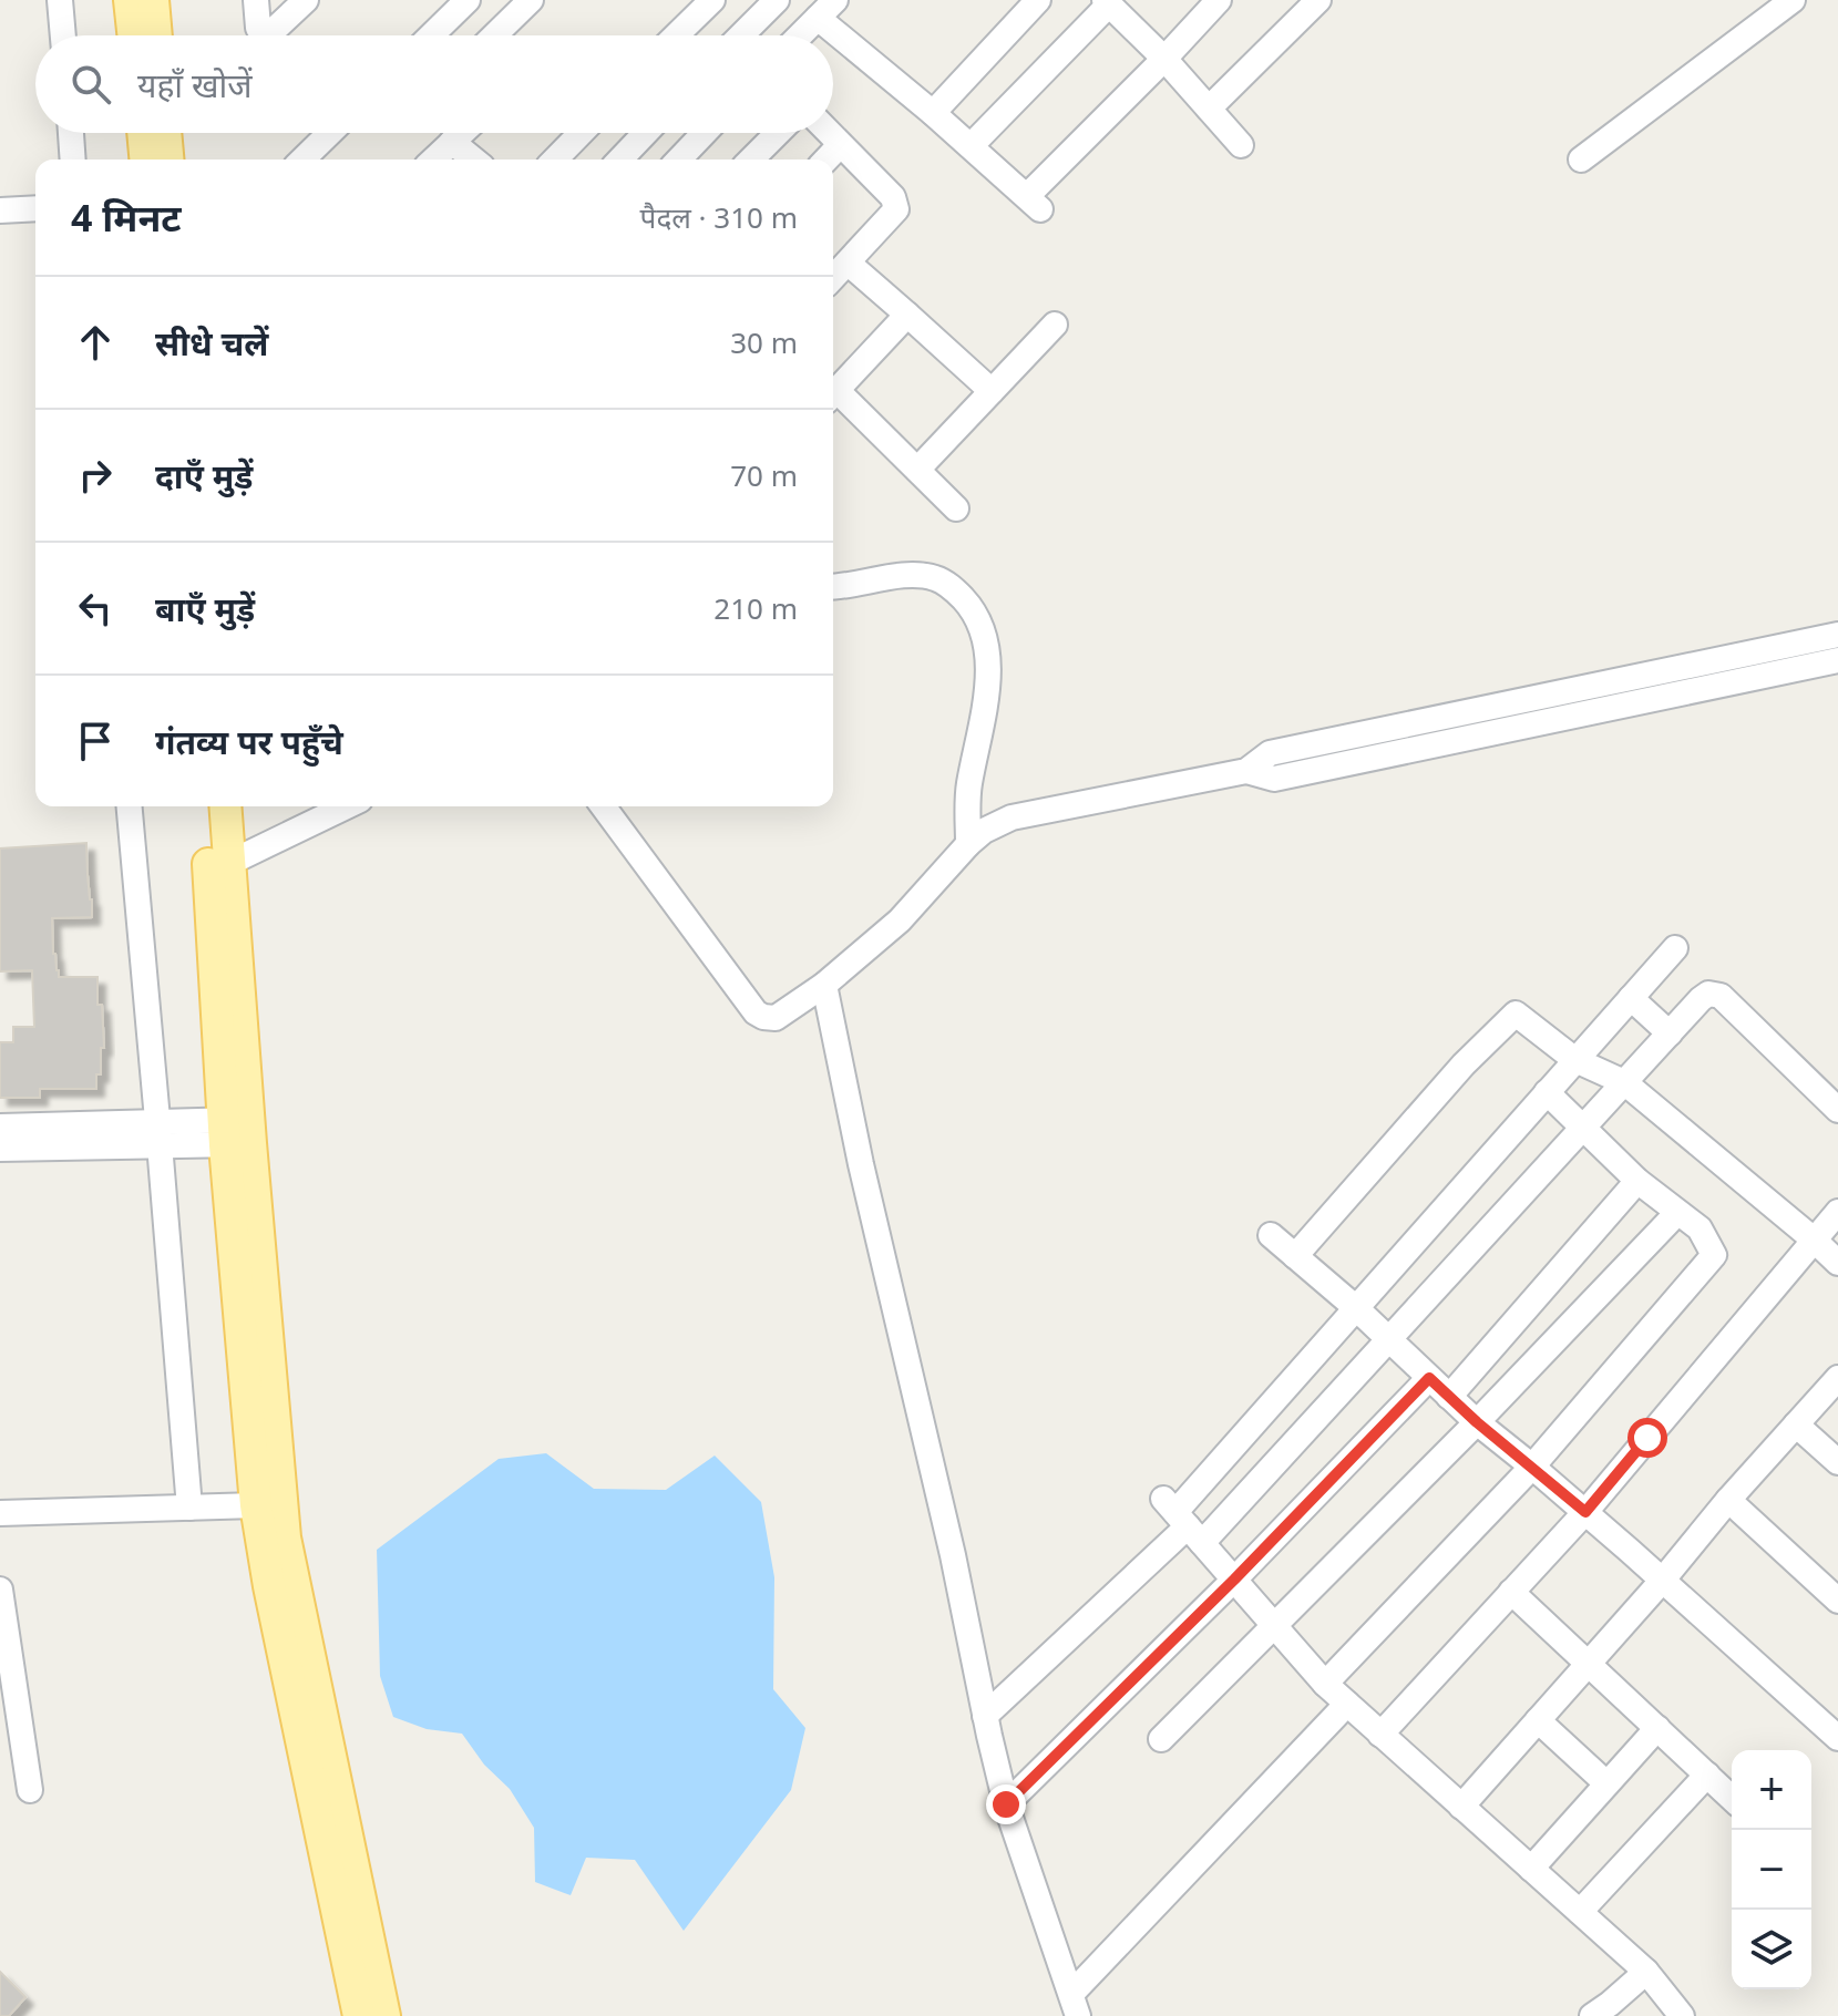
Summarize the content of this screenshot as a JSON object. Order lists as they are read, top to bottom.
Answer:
{
  "page": {
    "search": "यहाँ खोजें",
    "heading": ["4 मिनट", "पैदल · 310 m"],
    "list": [
      ["सीधे चलें", "30 m"],
      ["दाएँ मुड़ें", "70 m"],
      ["बाएँ मुड़ें", "210 m"],
      "गंतव्य पर पहुँचे"
    ],
    "map_buttons": ["+", "−"]
  }
}
